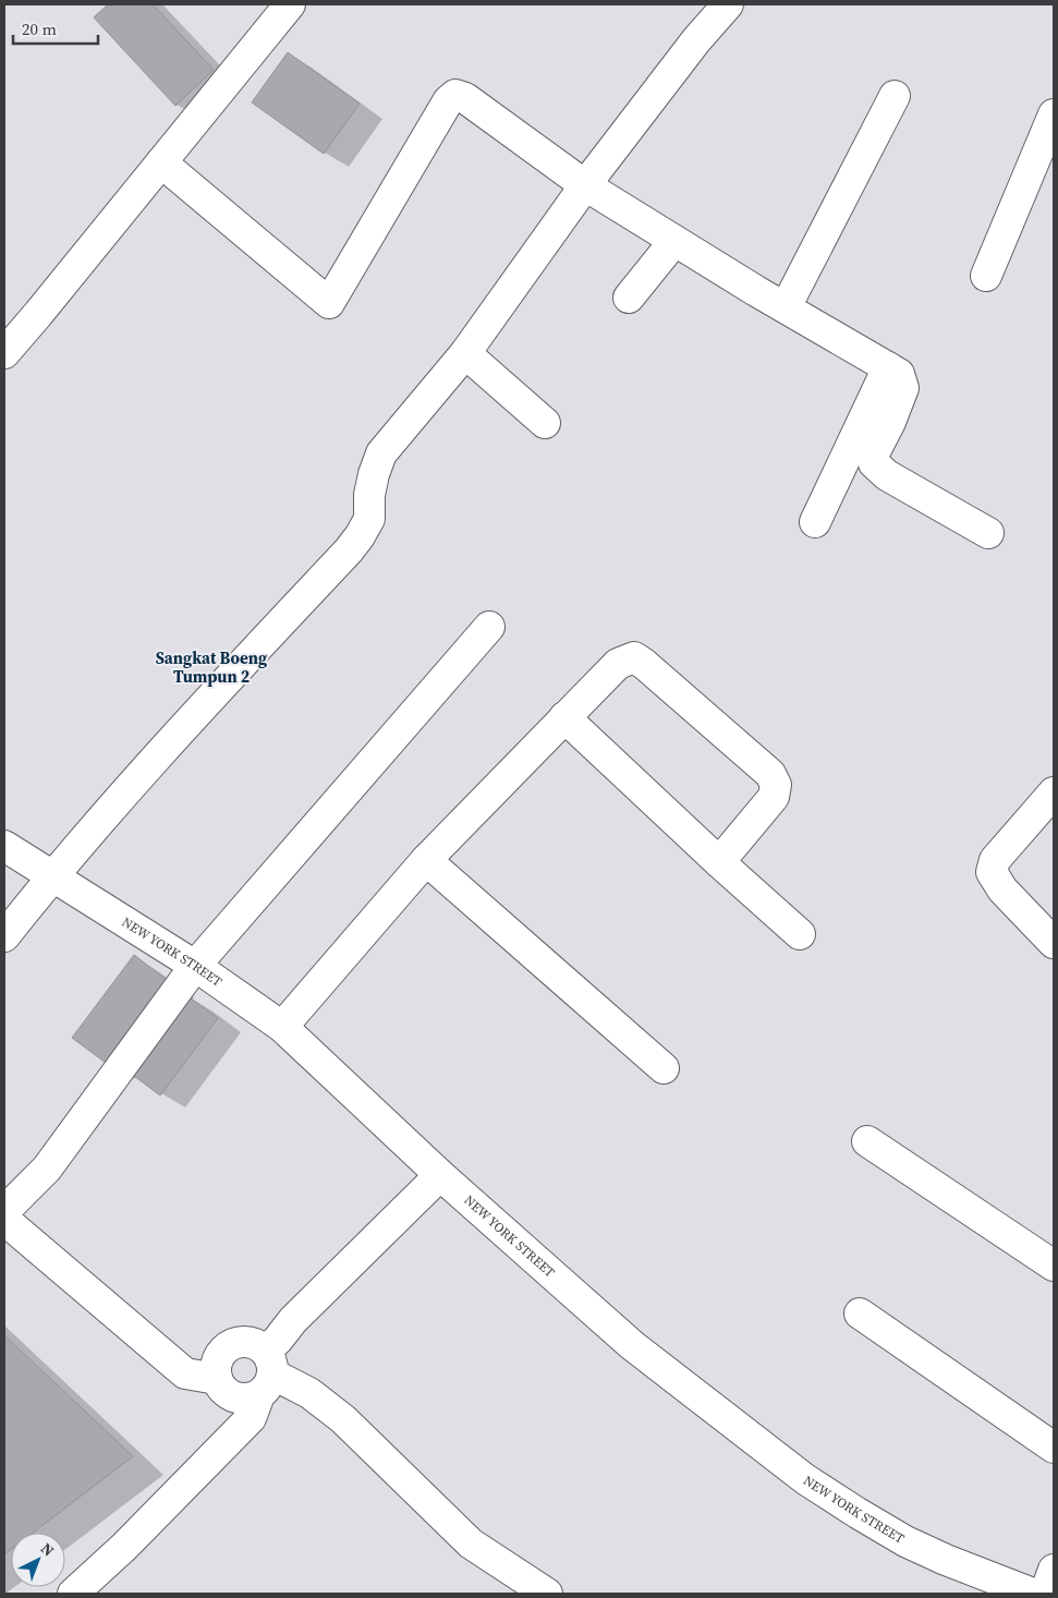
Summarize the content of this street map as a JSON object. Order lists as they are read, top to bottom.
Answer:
{
  "streets": {
    "street": ["NEW YORK STREET"]
  },
  "districts": ["Sangkat Boeng Tumpun 2"],
  "scale_bar": "20 m",
  "north": "top right"
}
